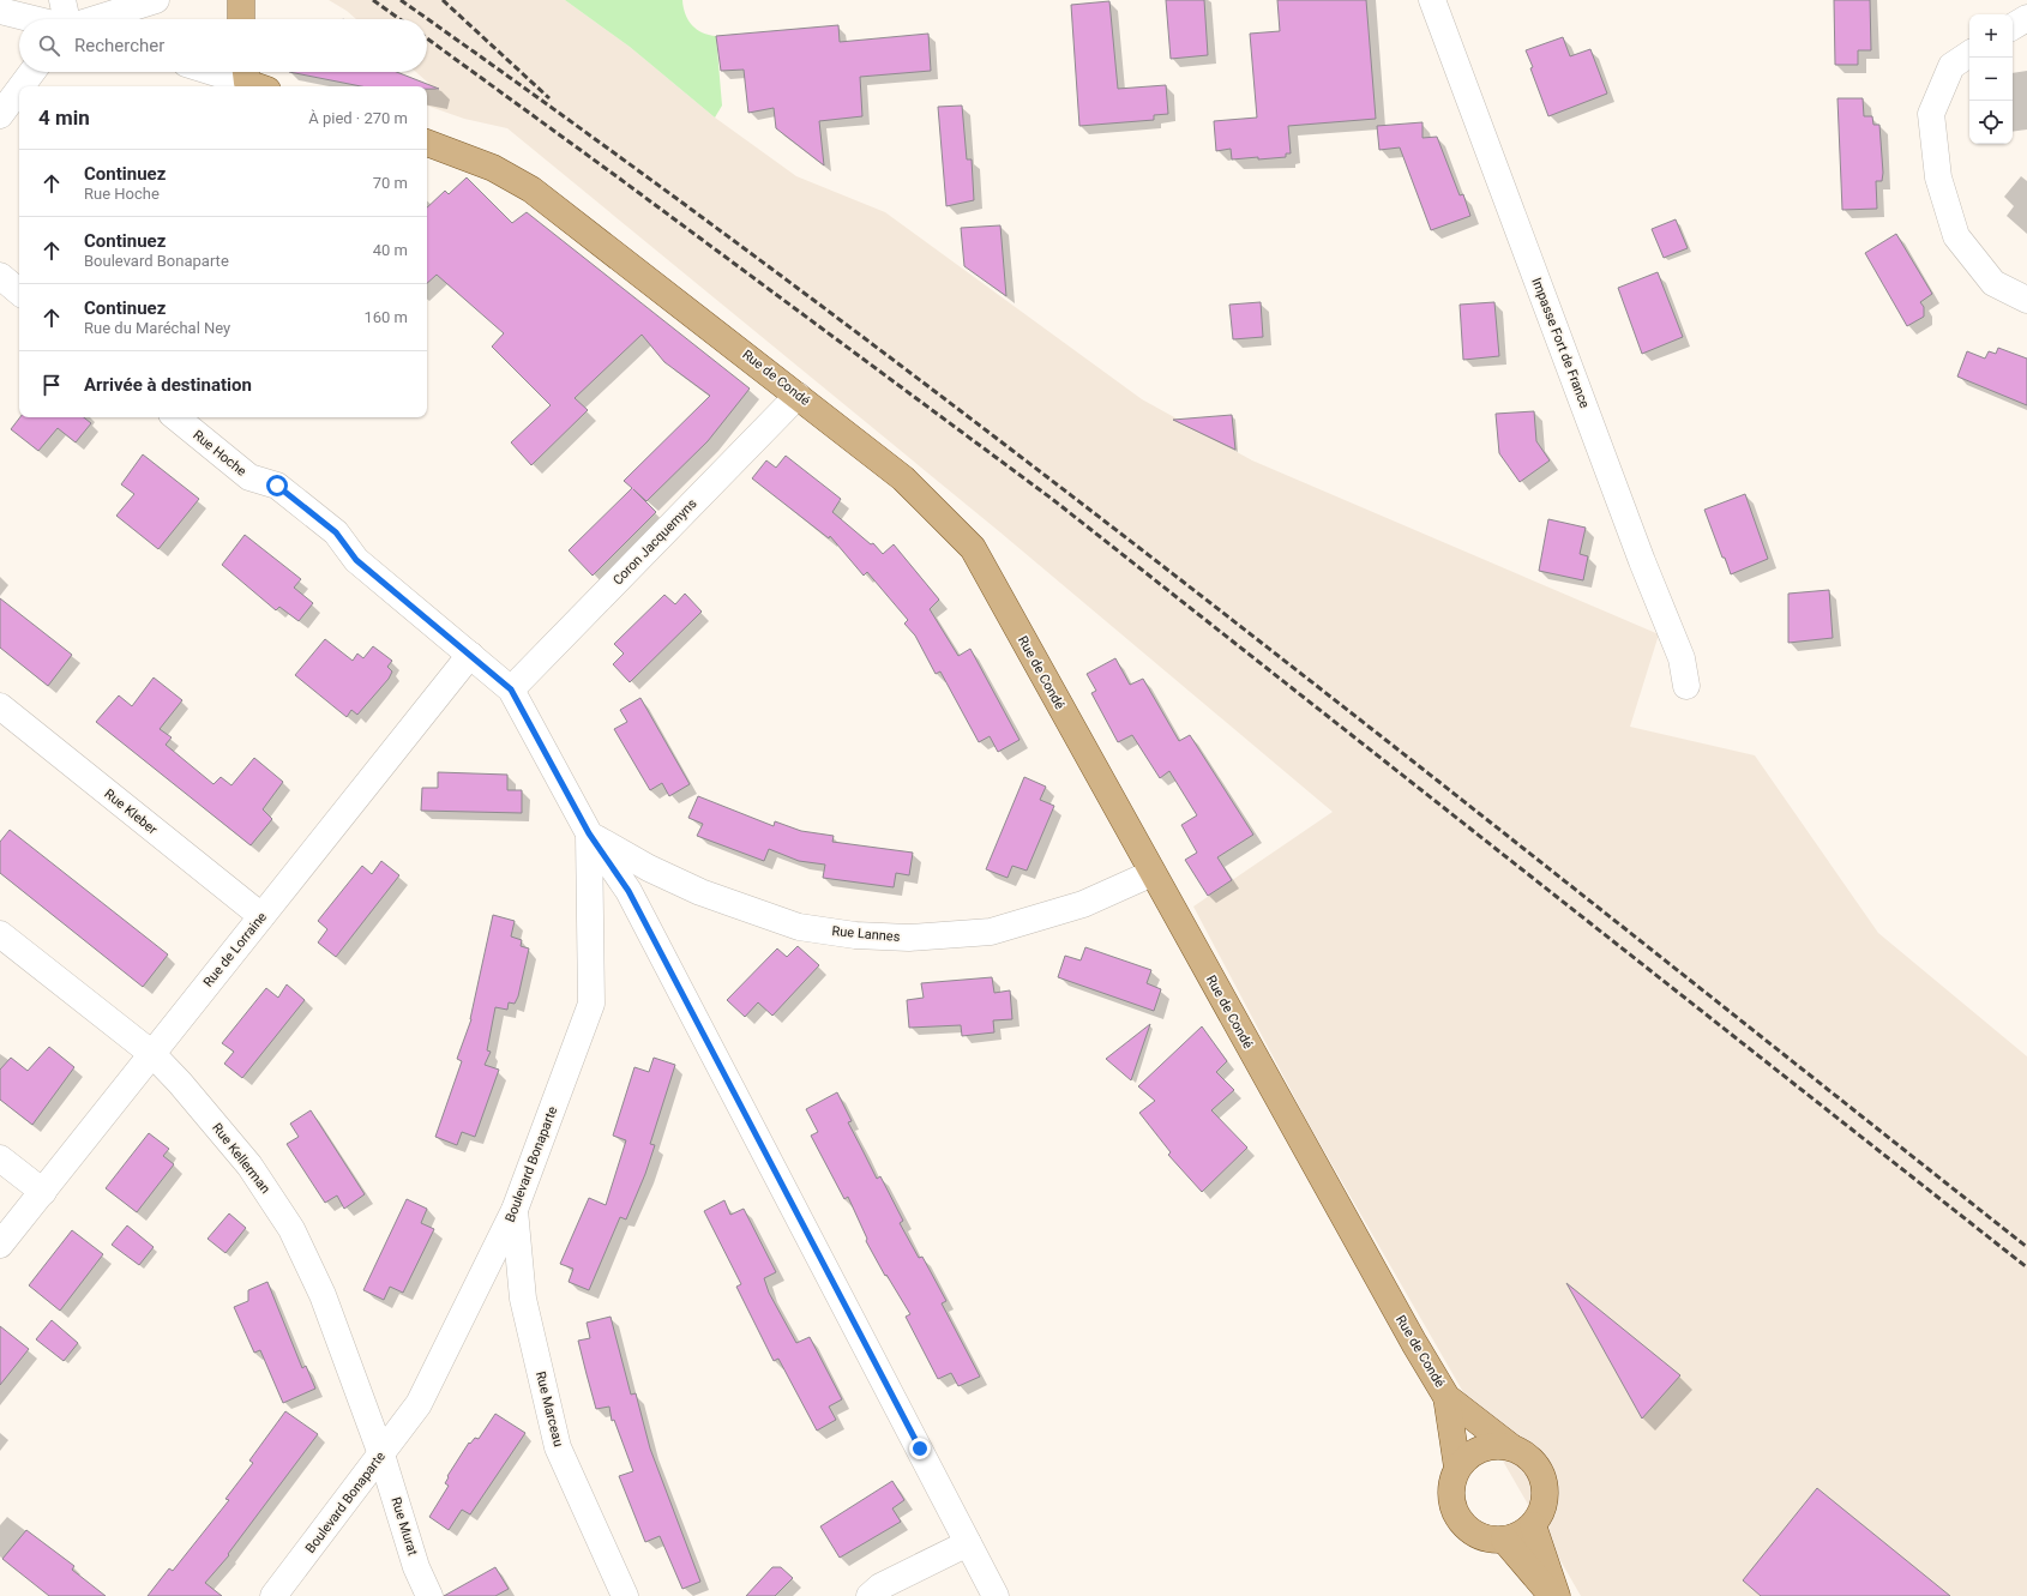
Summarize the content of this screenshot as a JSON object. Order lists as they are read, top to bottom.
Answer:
{
  "streets": {
    "main road": ["Rue de Condé"],
    "street": [
      "Impasse Fort de France",
      "Rue Hoche",
      "Coron Jacquemyns",
      "Rue Kleber",
      "Rue Lannes",
      "Rue de Lorraine",
      "Rue Kellerman",
      "Boulevard Bonaparte",
      "Rue Marceau",
      "Rue Murat"
    ]
  },
  "crossings": [
    ["Rue de Condé", "Coron Jacquemyns"],
    ["Rue de Condé", "Rue Lannes"],
    ["Rue Hoche", "Coron Jacquemyns"],
    ["Rue Hoche", "Rue de Lorraine"],
    ["Rue Hoche", "Boulevard Bonaparte"],
    ["Coron Jacquemyns", "Boulevard Bonaparte"],
    ["Rue Kleber", "Rue de Lorraine"],
    ["Rue Lannes", "Boulevard Bonaparte"],
    ["Rue de Lorraine", "Rue Kellerman"],
    ["Rue Kellerman", "Boulevard Bonaparte"],
    ["Rue Kellerman", "Rue Murat"],
    ["Boulevard Bonaparte", "Rue Marceau"],
    ["Boulevard Bonaparte", "Rue Murat"]
  ],
  "page": {
    "map_buttons": ["+", "−"],
    "search": "Rechercher",
    "heading": ["4 min", "À pied · 270 m"],
    "list": [
      ["Continuez", "Rue Hoche", "70 m"],
      ["Continuez", "Boulevard Bonaparte", "40 m"],
      ["Continuez", "Rue du Maréchal Ney", "160 m"],
      "Arrivée à destination"
    ]
  }
}
